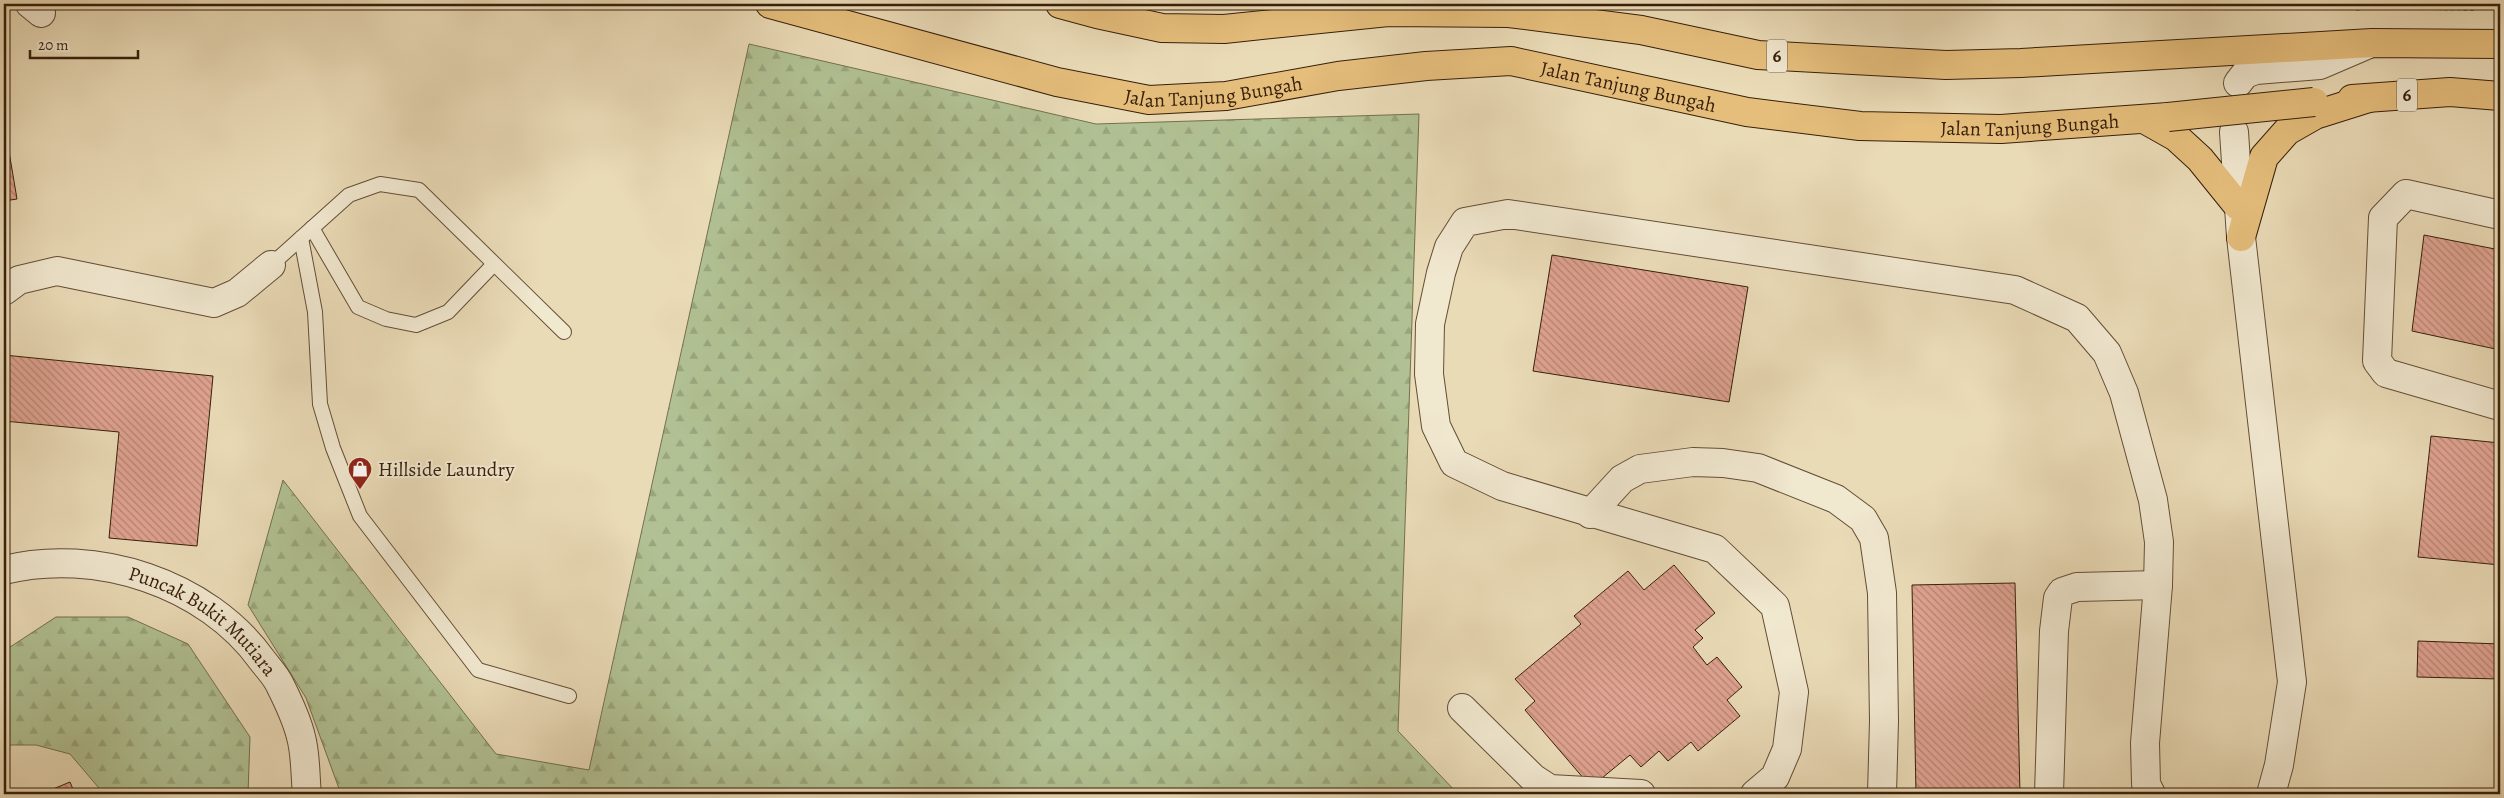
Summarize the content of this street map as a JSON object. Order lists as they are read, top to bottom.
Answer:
{
  "streets": {
    "main road": ["6", "Jalan Tanjung Bungah"],
    "street": ["Puncak Bukit Mutiara"]
  },
  "places": {
    "shop": ["Hillside Laundry"]
  },
  "scale_bar": "20 m"
}
